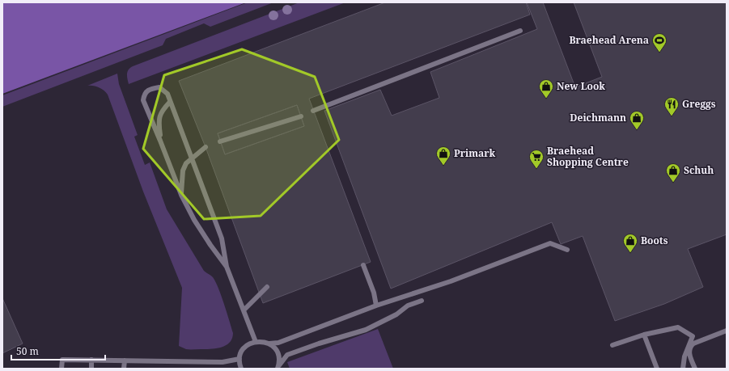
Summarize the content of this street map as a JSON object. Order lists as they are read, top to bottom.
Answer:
{
  "places": {
    "sports": ["Braehead Arena"],
    "shop": [
      "New Look",
      "Deichmann",
      "Primark",
      "Schuh",
      "Boots"
    ],
    "restaurant": ["Greggs"],
    "supermarket": ["Braehead Shopping Centre"]
  },
  "scale_bar": "50 m"
}
